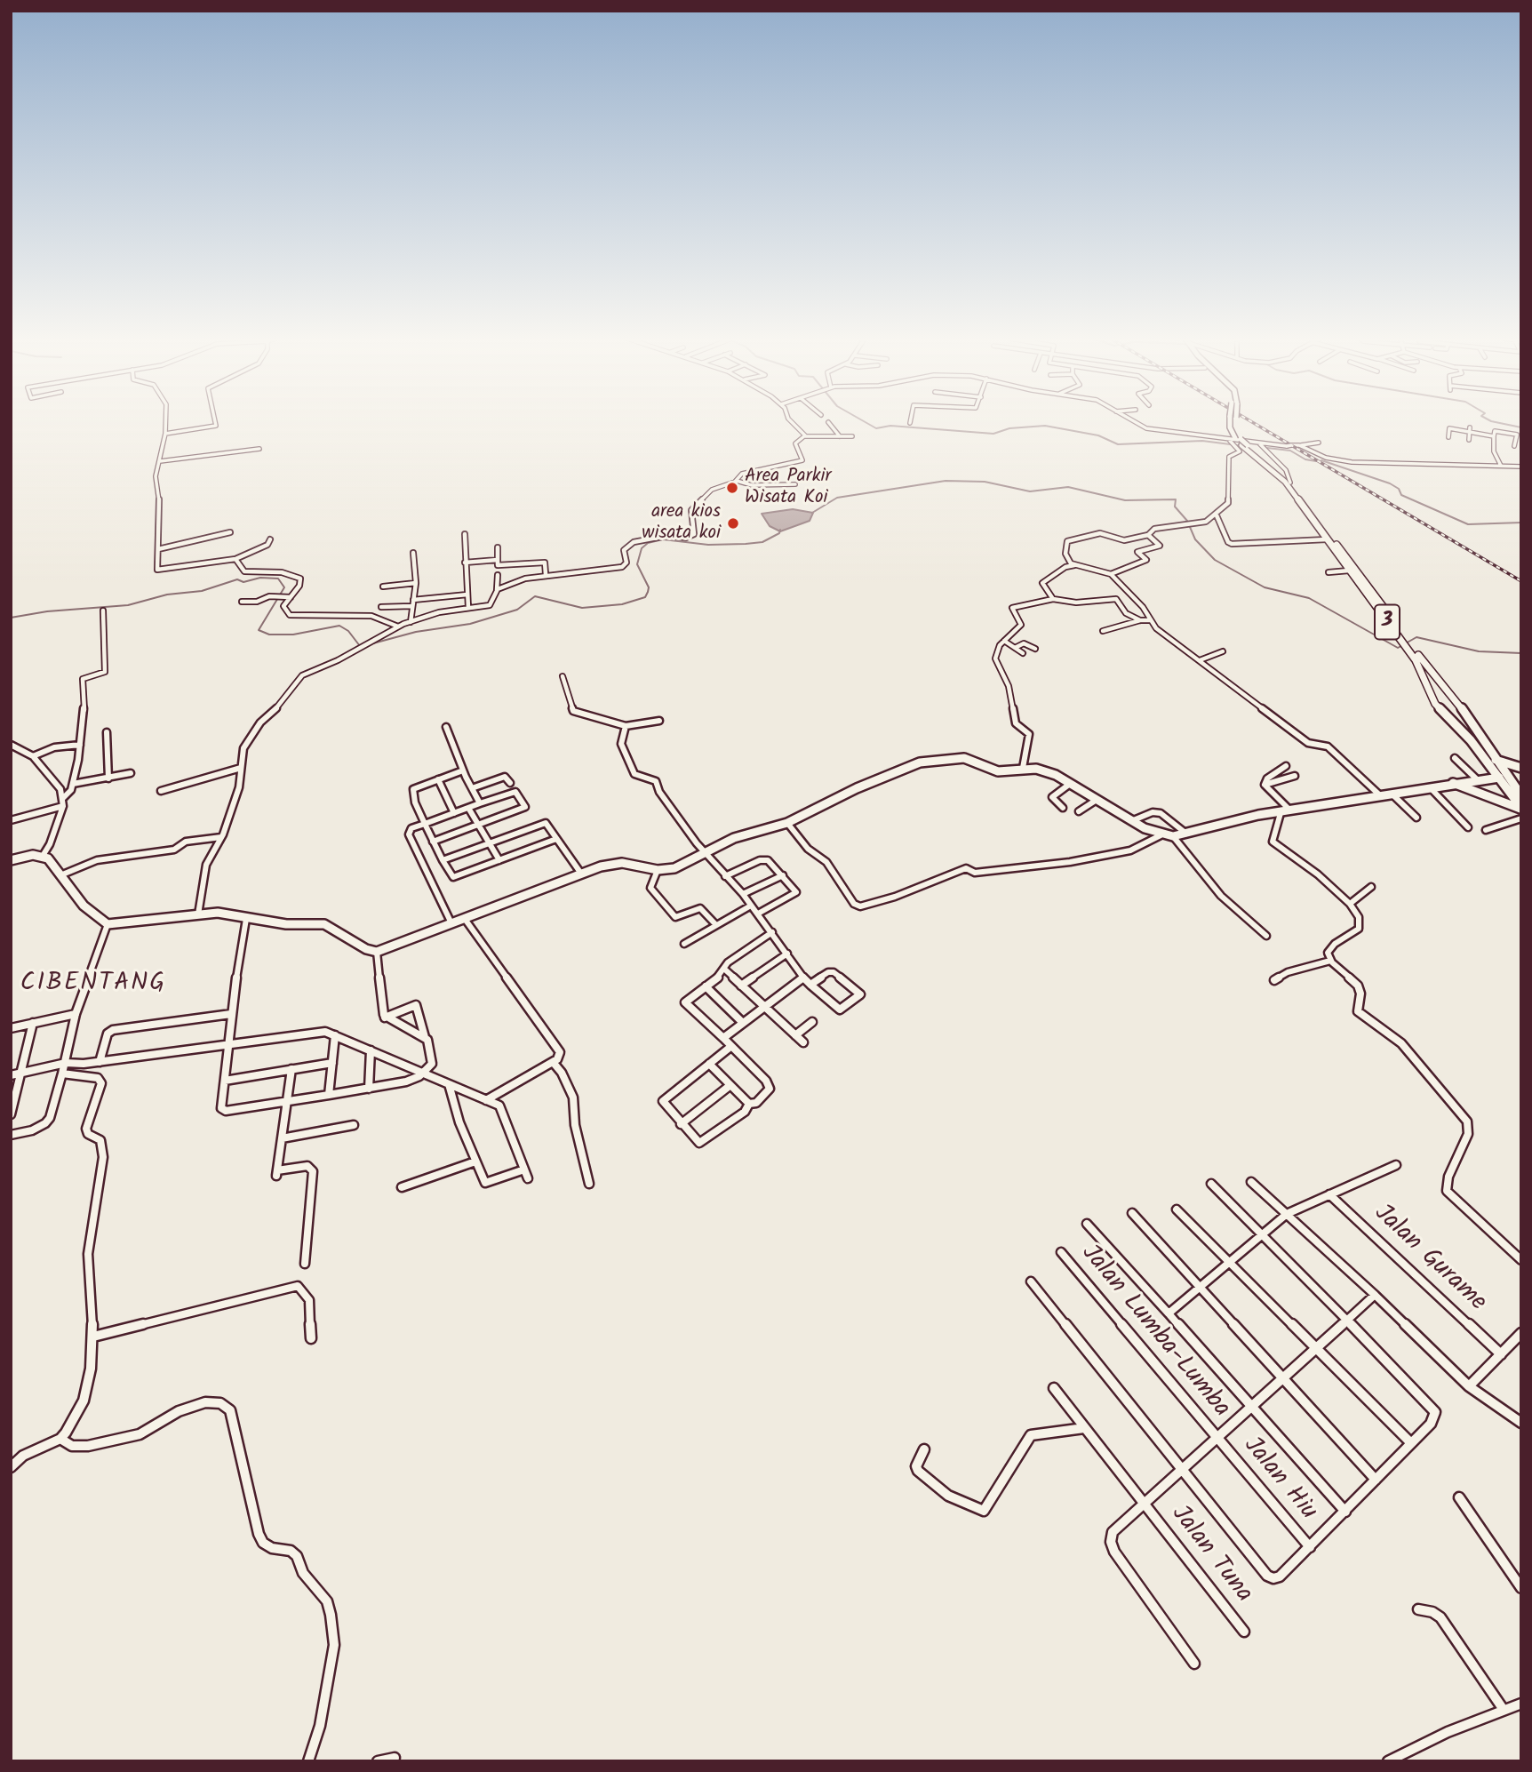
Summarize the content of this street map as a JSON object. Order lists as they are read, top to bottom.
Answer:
{
  "streets": {
    "main road": ["3"],
    "street": [
      "Jalan Gurame",
      "Jalan Lumba-Lumba",
      "Jalan Hiu",
      "Jalan Tuna"
    ]
  },
  "crossings": [
    ["Jalan Lumba-Lumba", "Jalan Hiu"]
  ],
  "districts": ["CIBENTANG"],
  "places": ["Area Parkir Wisata Koi", "area kios wisata koi"]
}
